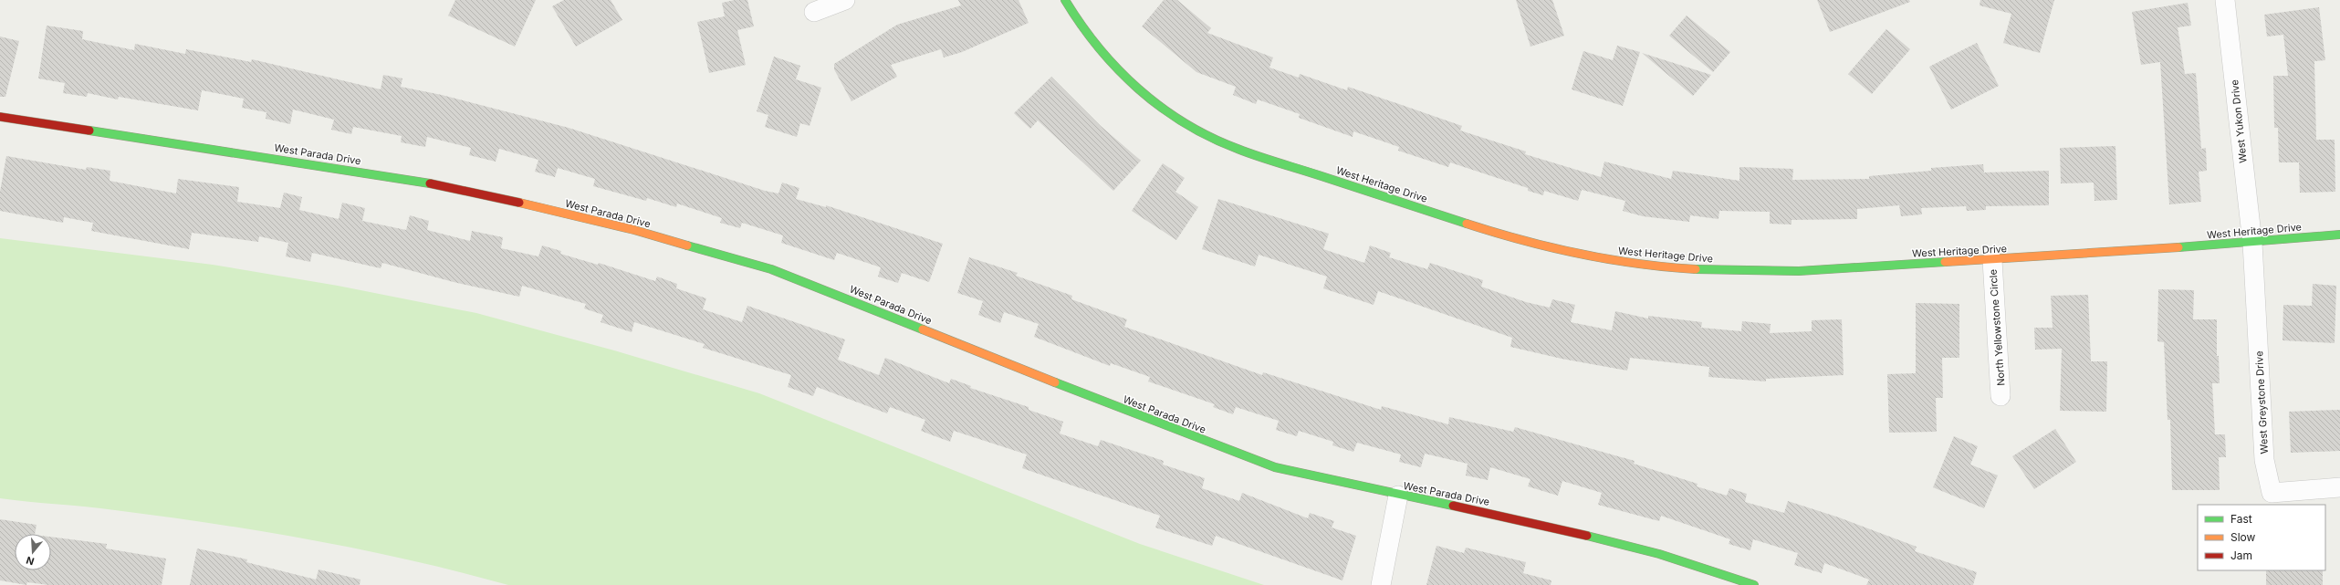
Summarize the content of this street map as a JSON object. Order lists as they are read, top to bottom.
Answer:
{
  "streets": {
    "street": [
      "West Yukon Drive",
      "West Parada Drive",
      "West Heritage Drive",
      "North Yellowstone Circle",
      "West Greystone Drive"
    ]
  },
  "crossings": [
    ["West Yukon Drive", "West Heritage Drive"],
    ["West Yukon Drive", "West Greystone Drive"],
    ["West Heritage Drive", "North Yellowstone Circle"],
    ["West Heritage Drive", "West Greystone Drive"]
  ],
  "legend": ["Fast", "Slow", "Jam"],
  "north": "bottom"
}
